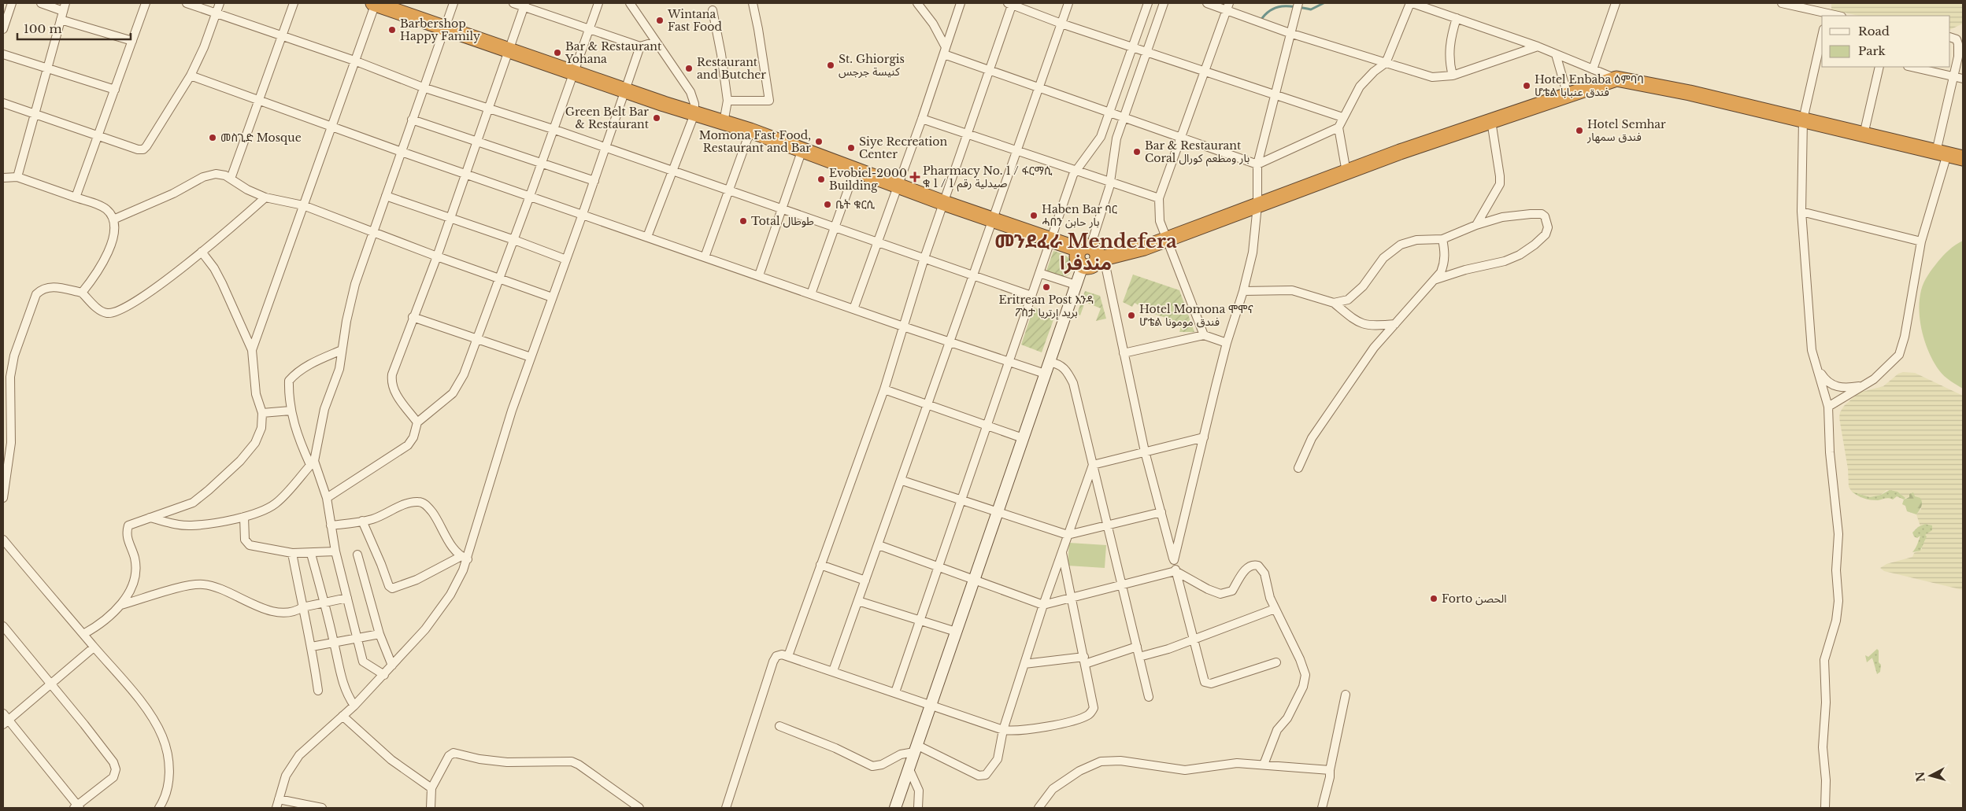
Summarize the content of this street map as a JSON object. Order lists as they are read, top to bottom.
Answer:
{
  "districts": ["መንደፈራ Mendefera مندفرا"],
  "places": {
    "other": [
      "Wintana Fast Food",
      "Barbershop Happy Family",
      "Bar & Restaurant Yohana",
      "St. Ghiorgis كنيسة جرجس",
      "Restaurant and Butcher",
      "Hotel Enbaba ዕምባባ ሆቴል فندق عنبابا",
      "Green Belt Bar & Restaurant",
      "Hotel Semhar فندق سمهار",
      "መስጊድ Mosque",
      "Momona Fast Food, Restaurant and Bar",
      "Siye Recreation Center",
      "Bar & Restaurant Coral بار ومطعم كورال",
      "Evobiel-2000 Building",
      "ቤት ቁርሲ",
      "Haben Bar ባር ሓበን بار حابن",
      "Total طوطال",
      "Eritrean Post እንዳ ፖስታ بريد إرتريا",
      "Hotel Momona ሞሞና ሆቴል فندق مومونا",
      "Forto الحصن"
    ],
    "health": ["Pharmacy No. 1 / ፋርማሲ ቁ 1 / صيدلية رقم 1"]
  },
  "legend": ["Road", "Park"],
  "scale_bar": "100 m",
  "north": "left"
}
